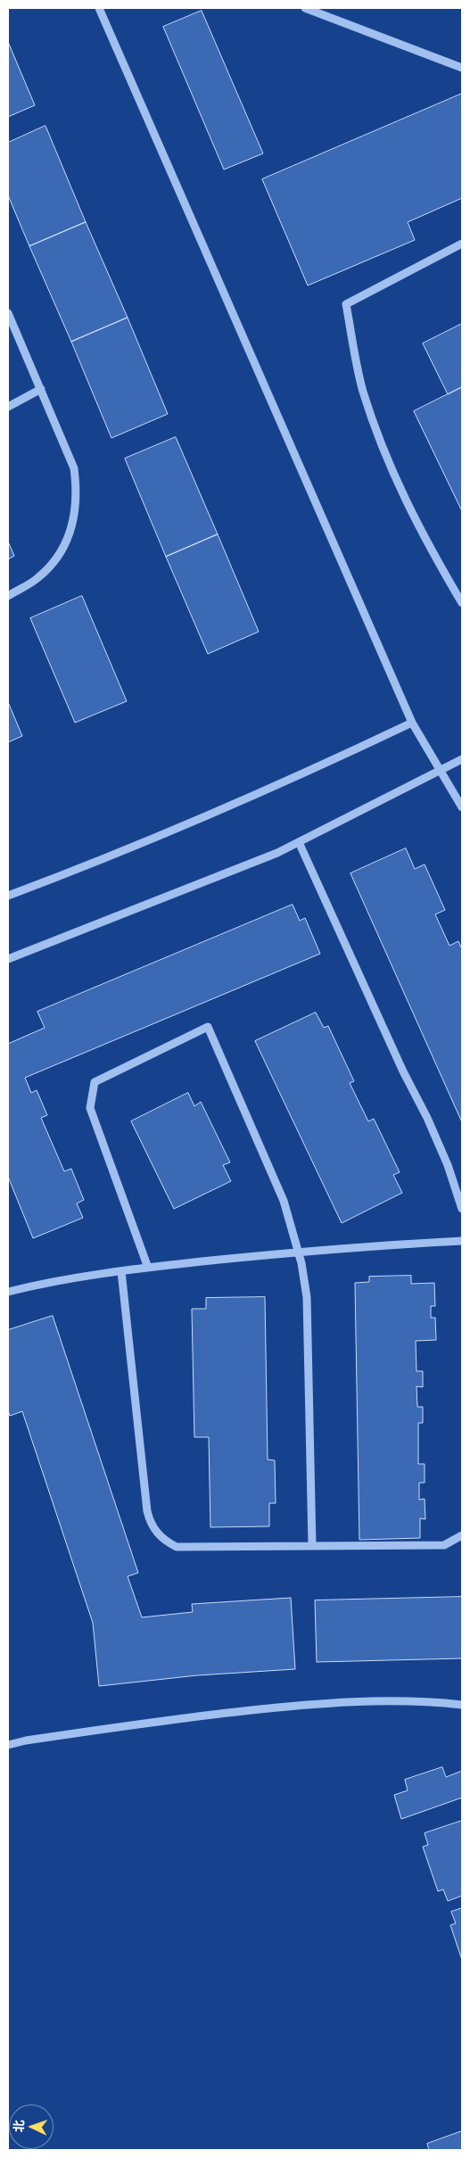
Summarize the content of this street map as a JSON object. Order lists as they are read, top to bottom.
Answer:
{
  "north": "left"
}
